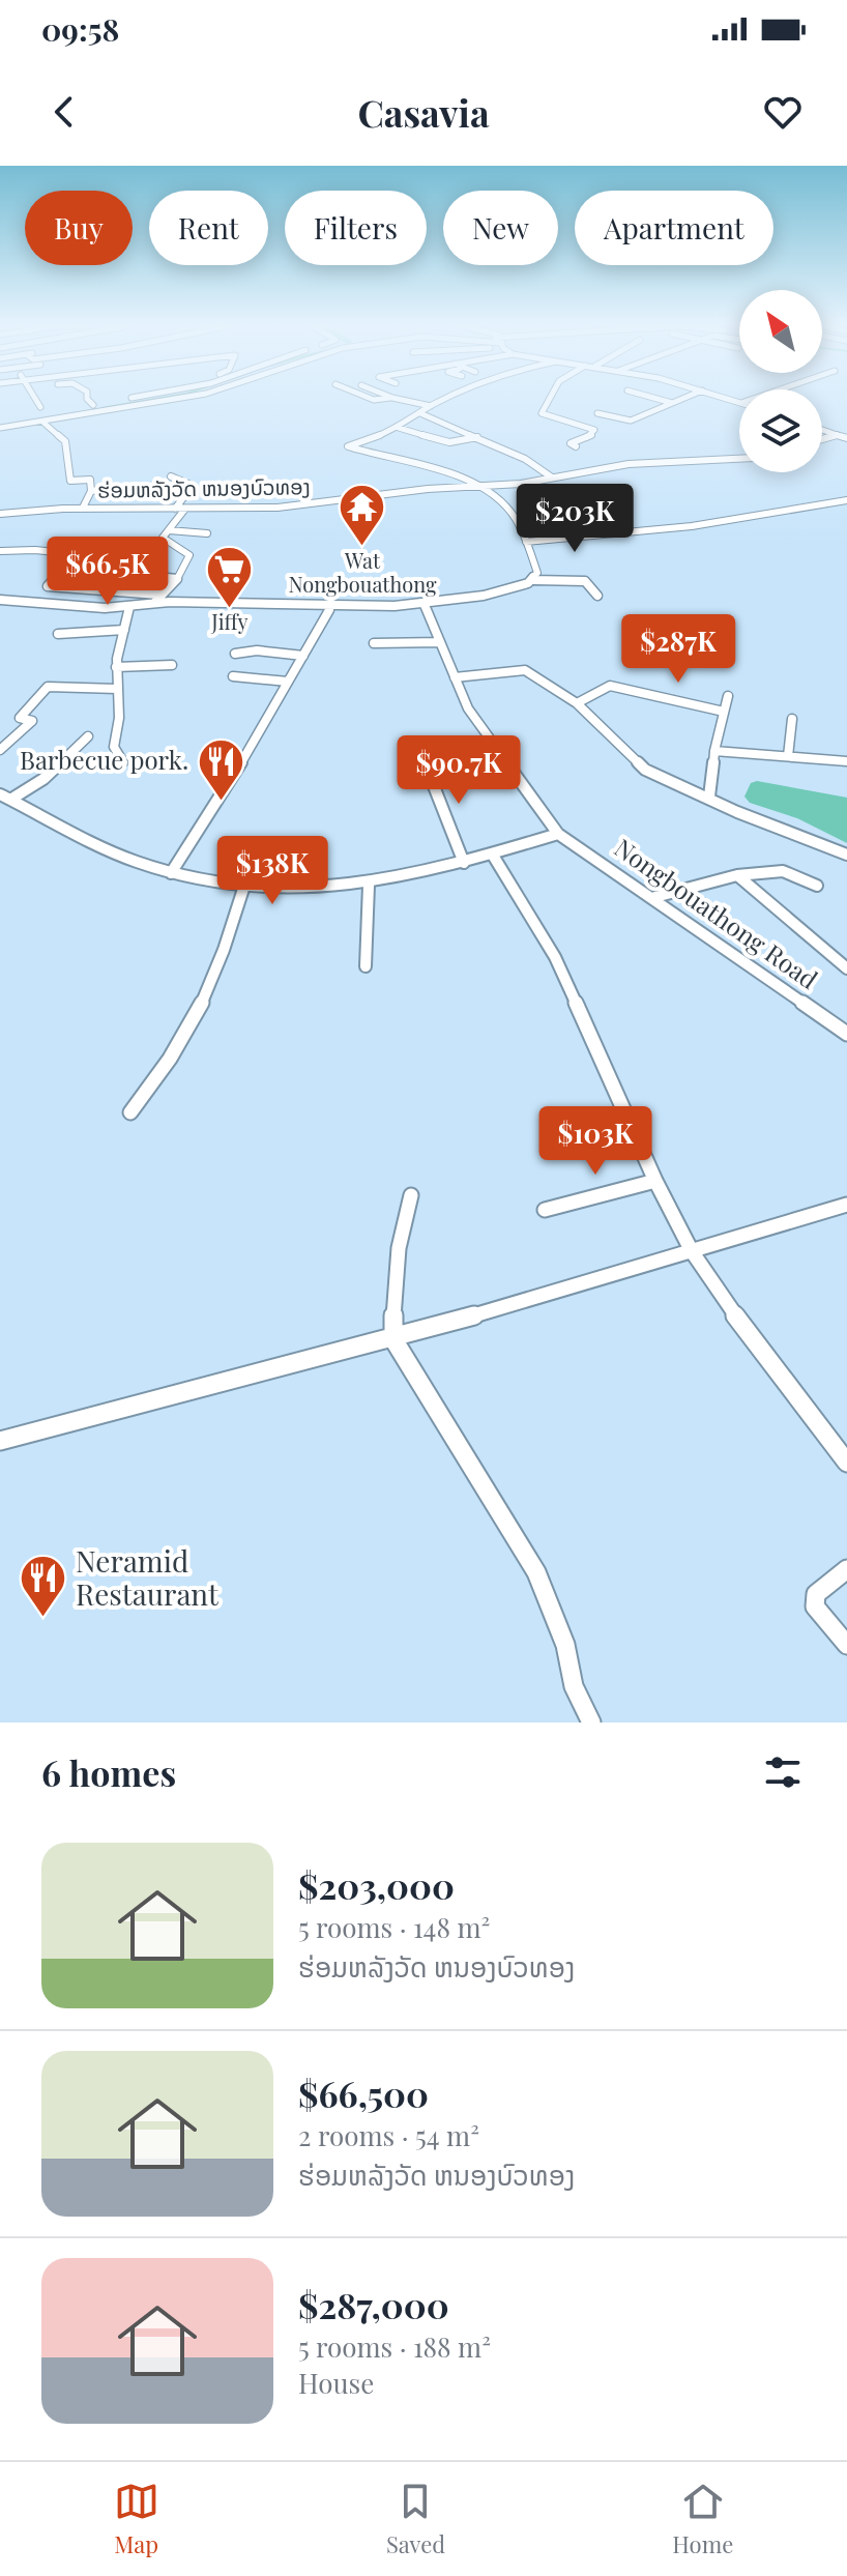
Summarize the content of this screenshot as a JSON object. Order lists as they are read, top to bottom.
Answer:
{
  "streets": {
    "street": ["ຮ່ອມຫລັງວັດ ຫນອງບົວທອງ", "Nongbouathong Road"]
  },
  "places": {
    "temple": ["Wat Nongbouathong"],
    "supermarket": ["Jiffy"],
    "restaurant": ["Barbecue pork.", "Neramid Restaurant"]
  },
  "north": "top left",
  "page": {
    "status": "09:58",
    "header": "Casavia",
    "chip": [
      "Buy",
      "Rent",
      "Filters",
      "New",
      "Apartment"
    ],
    "price": [
      "$203K",
      "$66.5K",
      "$287K",
      "$90.7K",
      "$138K",
      "$103K"
    ],
    "heading": "6 homes",
    "list": [
      {
        "name": "$203,000",
        "note": "5 rooms · 148 m² · ຮ່ອມຫລັງວັດ ຫນອງບົວທອງ"
      },
      {
        "name": "$66,500",
        "note": "2 rooms · 54 m² · ຮ່ອມຫລັງວັດ ຫນອງບົວທອງ"
      },
      {
        "name": "$287,000",
        "note": "5 rooms · 188 m² · House"
      }
    ],
    "tabs": ["Map", "Saved", "Home"]
  }
}
